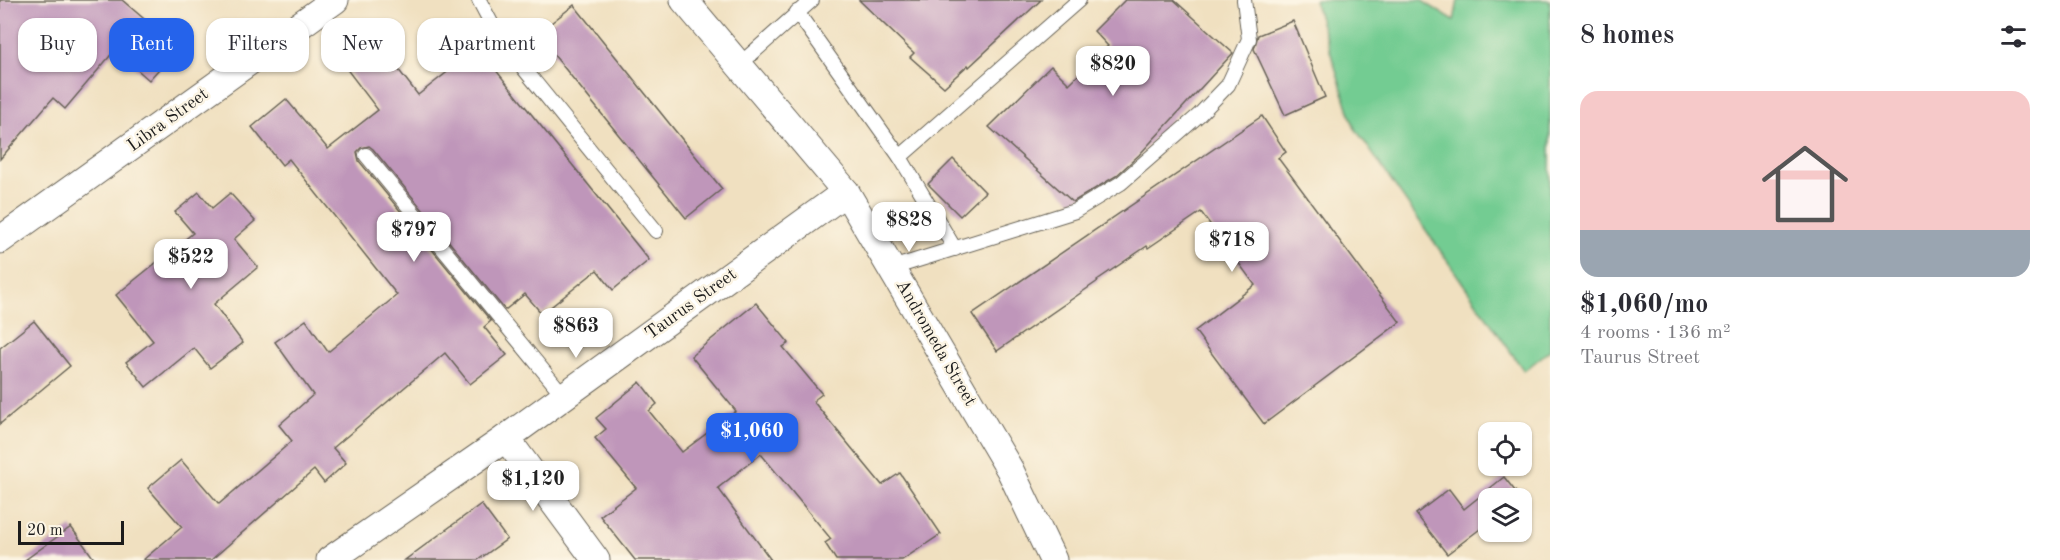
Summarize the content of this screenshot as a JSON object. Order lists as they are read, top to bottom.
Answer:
{
  "streets": {
    "street": ["Libra Street", "Taurus Street", "Andromeda Street"]
  },
  "crossings": [
    ["Taurus Street", "Andromeda Street"]
  ],
  "scale_bar": "20 m",
  "page": {
    "heading": "8 homes",
    "chip": [
      "Buy",
      "Rent",
      "Filters",
      "New",
      "Apartment"
    ],
    "price": [
      "$820",
      "$828",
      "$797",
      "$718",
      "$522",
      "$863",
      "$1,060",
      "$1,120"
    ],
    "list": [
      {
        "name": "$1,060/mo",
        "note": "4 rooms · 136 m² · Taurus Street"
      }
    ],
    "scale": "20 m"
  }
}
